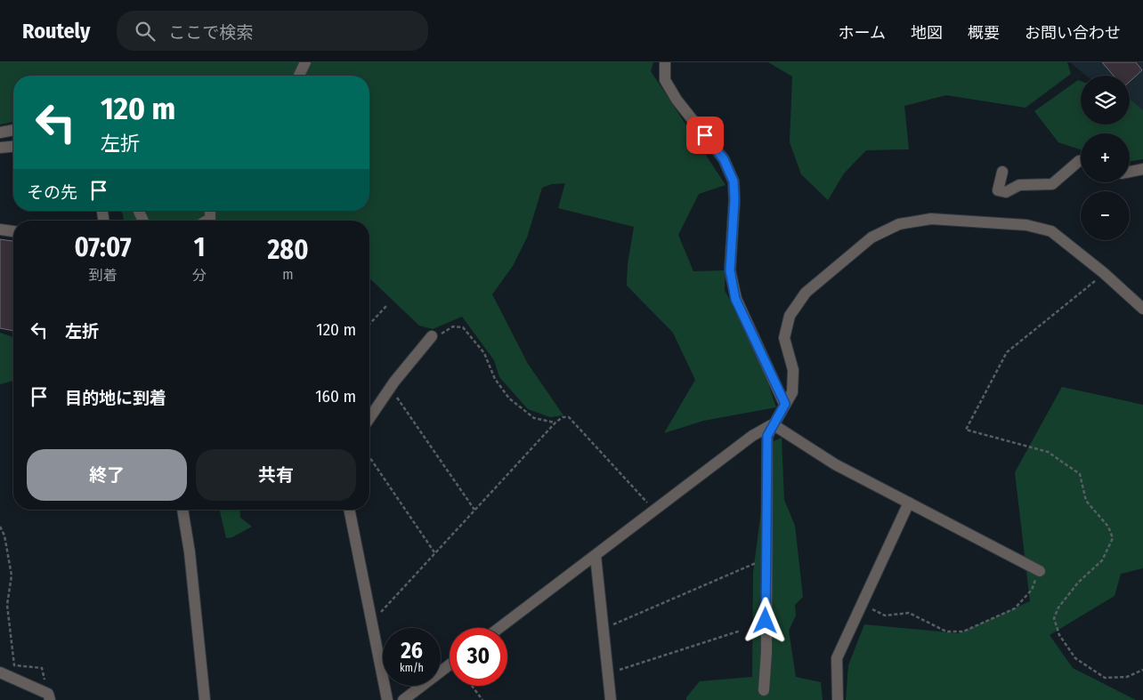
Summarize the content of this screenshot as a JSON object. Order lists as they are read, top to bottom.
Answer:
{
  "page": {
    "header": "Routely",
    "search": "ここで検索",
    "nav": [
      "ホーム",
      "地図",
      "概要",
      "お問い合わせ"
    ],
    "map_buttons": ["+", "−"],
    "turn": ["120 m", "左折"],
    "then": "その先",
    "eta": [
      "07:07",
      "到着",
      "1",
      "分",
      "280",
      "m"
    ],
    "list": [
      {
        "name": "左折",
        "value": "120 m"
      },
      {
        "name": "目的地に到着",
        "value": "160 m"
      }
    ],
    "buttons": ["終了", "共有"],
    "speed": "26 km/h",
    "limit": "30"
  }
}
